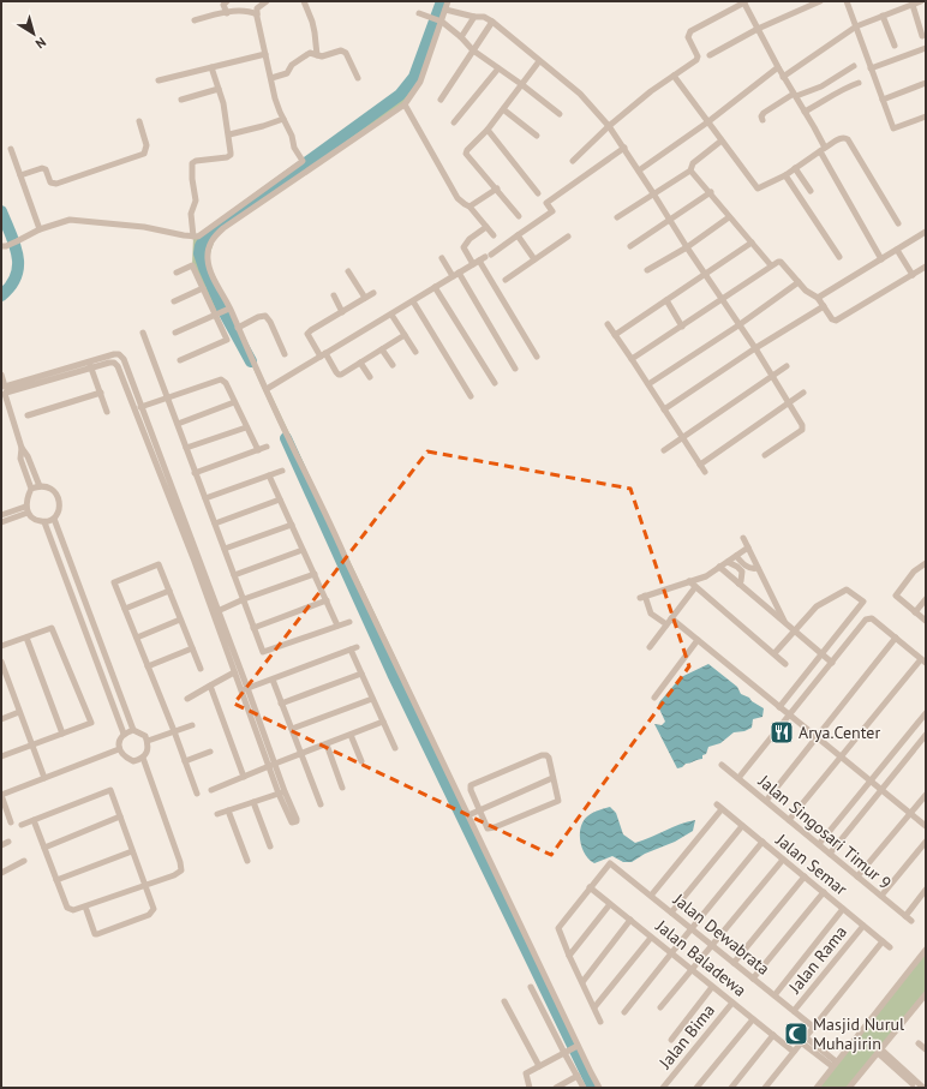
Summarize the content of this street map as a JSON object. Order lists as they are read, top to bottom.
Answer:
{
  "streets": {
    "street": [
      "Jalan Singosari Timur 9",
      "Jalan Semar",
      "Jalan Dewabrata",
      "Jalan Baladewa",
      "Jalan Rama",
      "Jalan Bima"
    ]
  },
  "crossings": [
    ["Jalan Semar", "Jalan Dewabrata"],
    ["Jalan Semar", "Jalan Rama"],
    ["Jalan Dewabrata", "Jalan Baladewa"],
    ["Jalan Dewabrata", "Jalan Rama"],
    ["Jalan Baladewa", "Jalan Bima"]
  ],
  "places": {
    "restaurant": ["Arya.Center"],
    "mosque": ["Masjid Nurul Muhajirin"]
  },
  "north": "bottom right"
}
